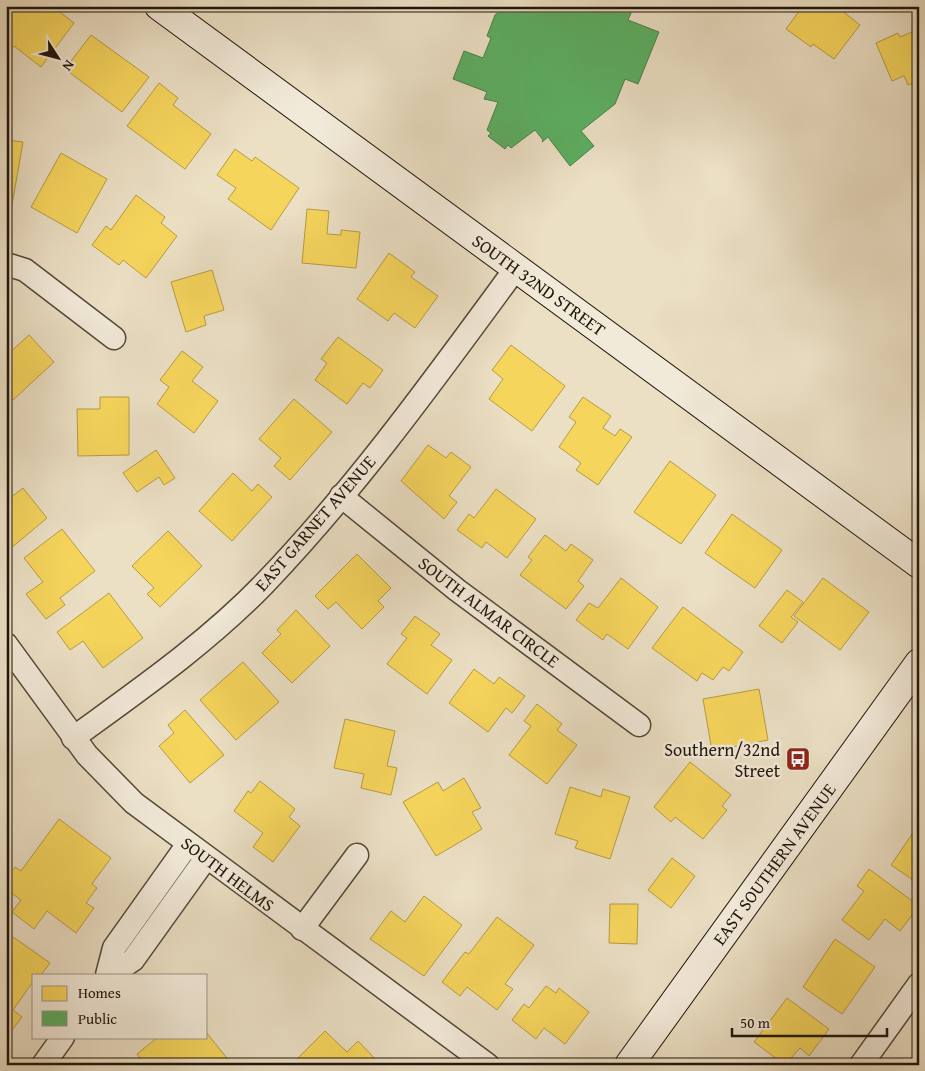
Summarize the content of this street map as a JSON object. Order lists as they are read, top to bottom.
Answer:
{
  "streets": {
    "street": [
      "SOUTH 32ND STREET",
      "EAST GARNET AVENUE",
      "SOUTH ALMAR CIRCLE",
      "EAST SOUTHERN AVENUE",
      "SOUTH HELMS"
    ]
  },
  "crossings": [
    ["SOUTH 32ND STREET", "EAST GARNET AVENUE"],
    ["EAST GARNET AVENUE", "SOUTH ALMAR CIRCLE"],
    ["EAST GARNET AVENUE", "SOUTH HELMS"]
  ],
  "places": {
    "bus stop": ["Southern/32nd Street"]
  },
  "legend": ["Homes", "Public"],
  "scale_bar": "50 m",
  "north": "bottom right"
}
